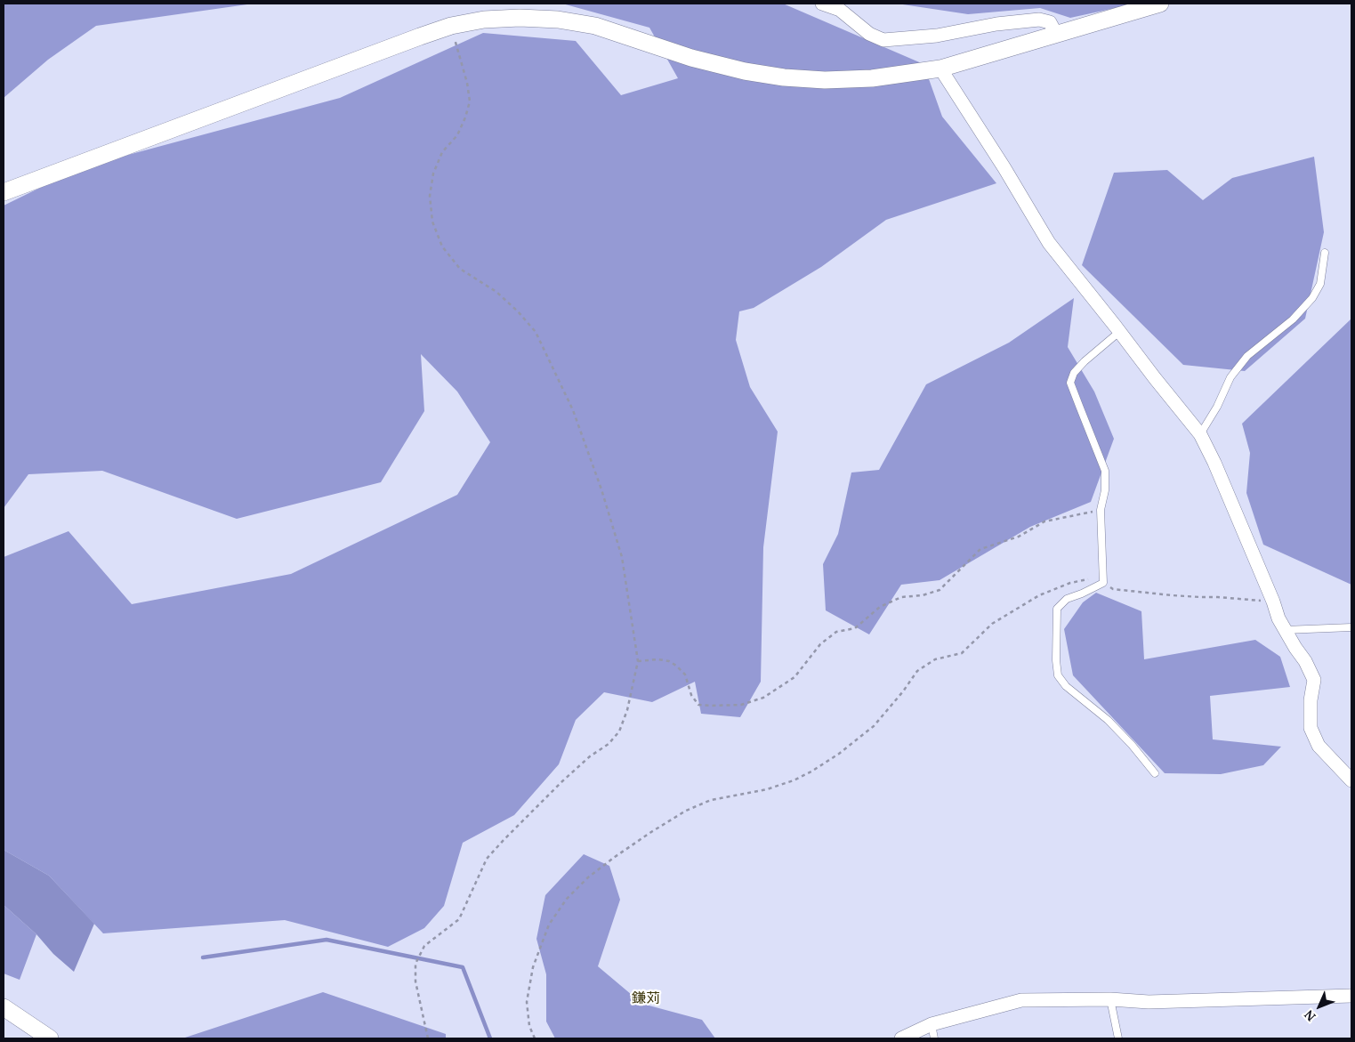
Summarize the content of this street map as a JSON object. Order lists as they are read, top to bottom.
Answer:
{
  "districts": ["鎌苅"],
  "north": "bottom left"
}
